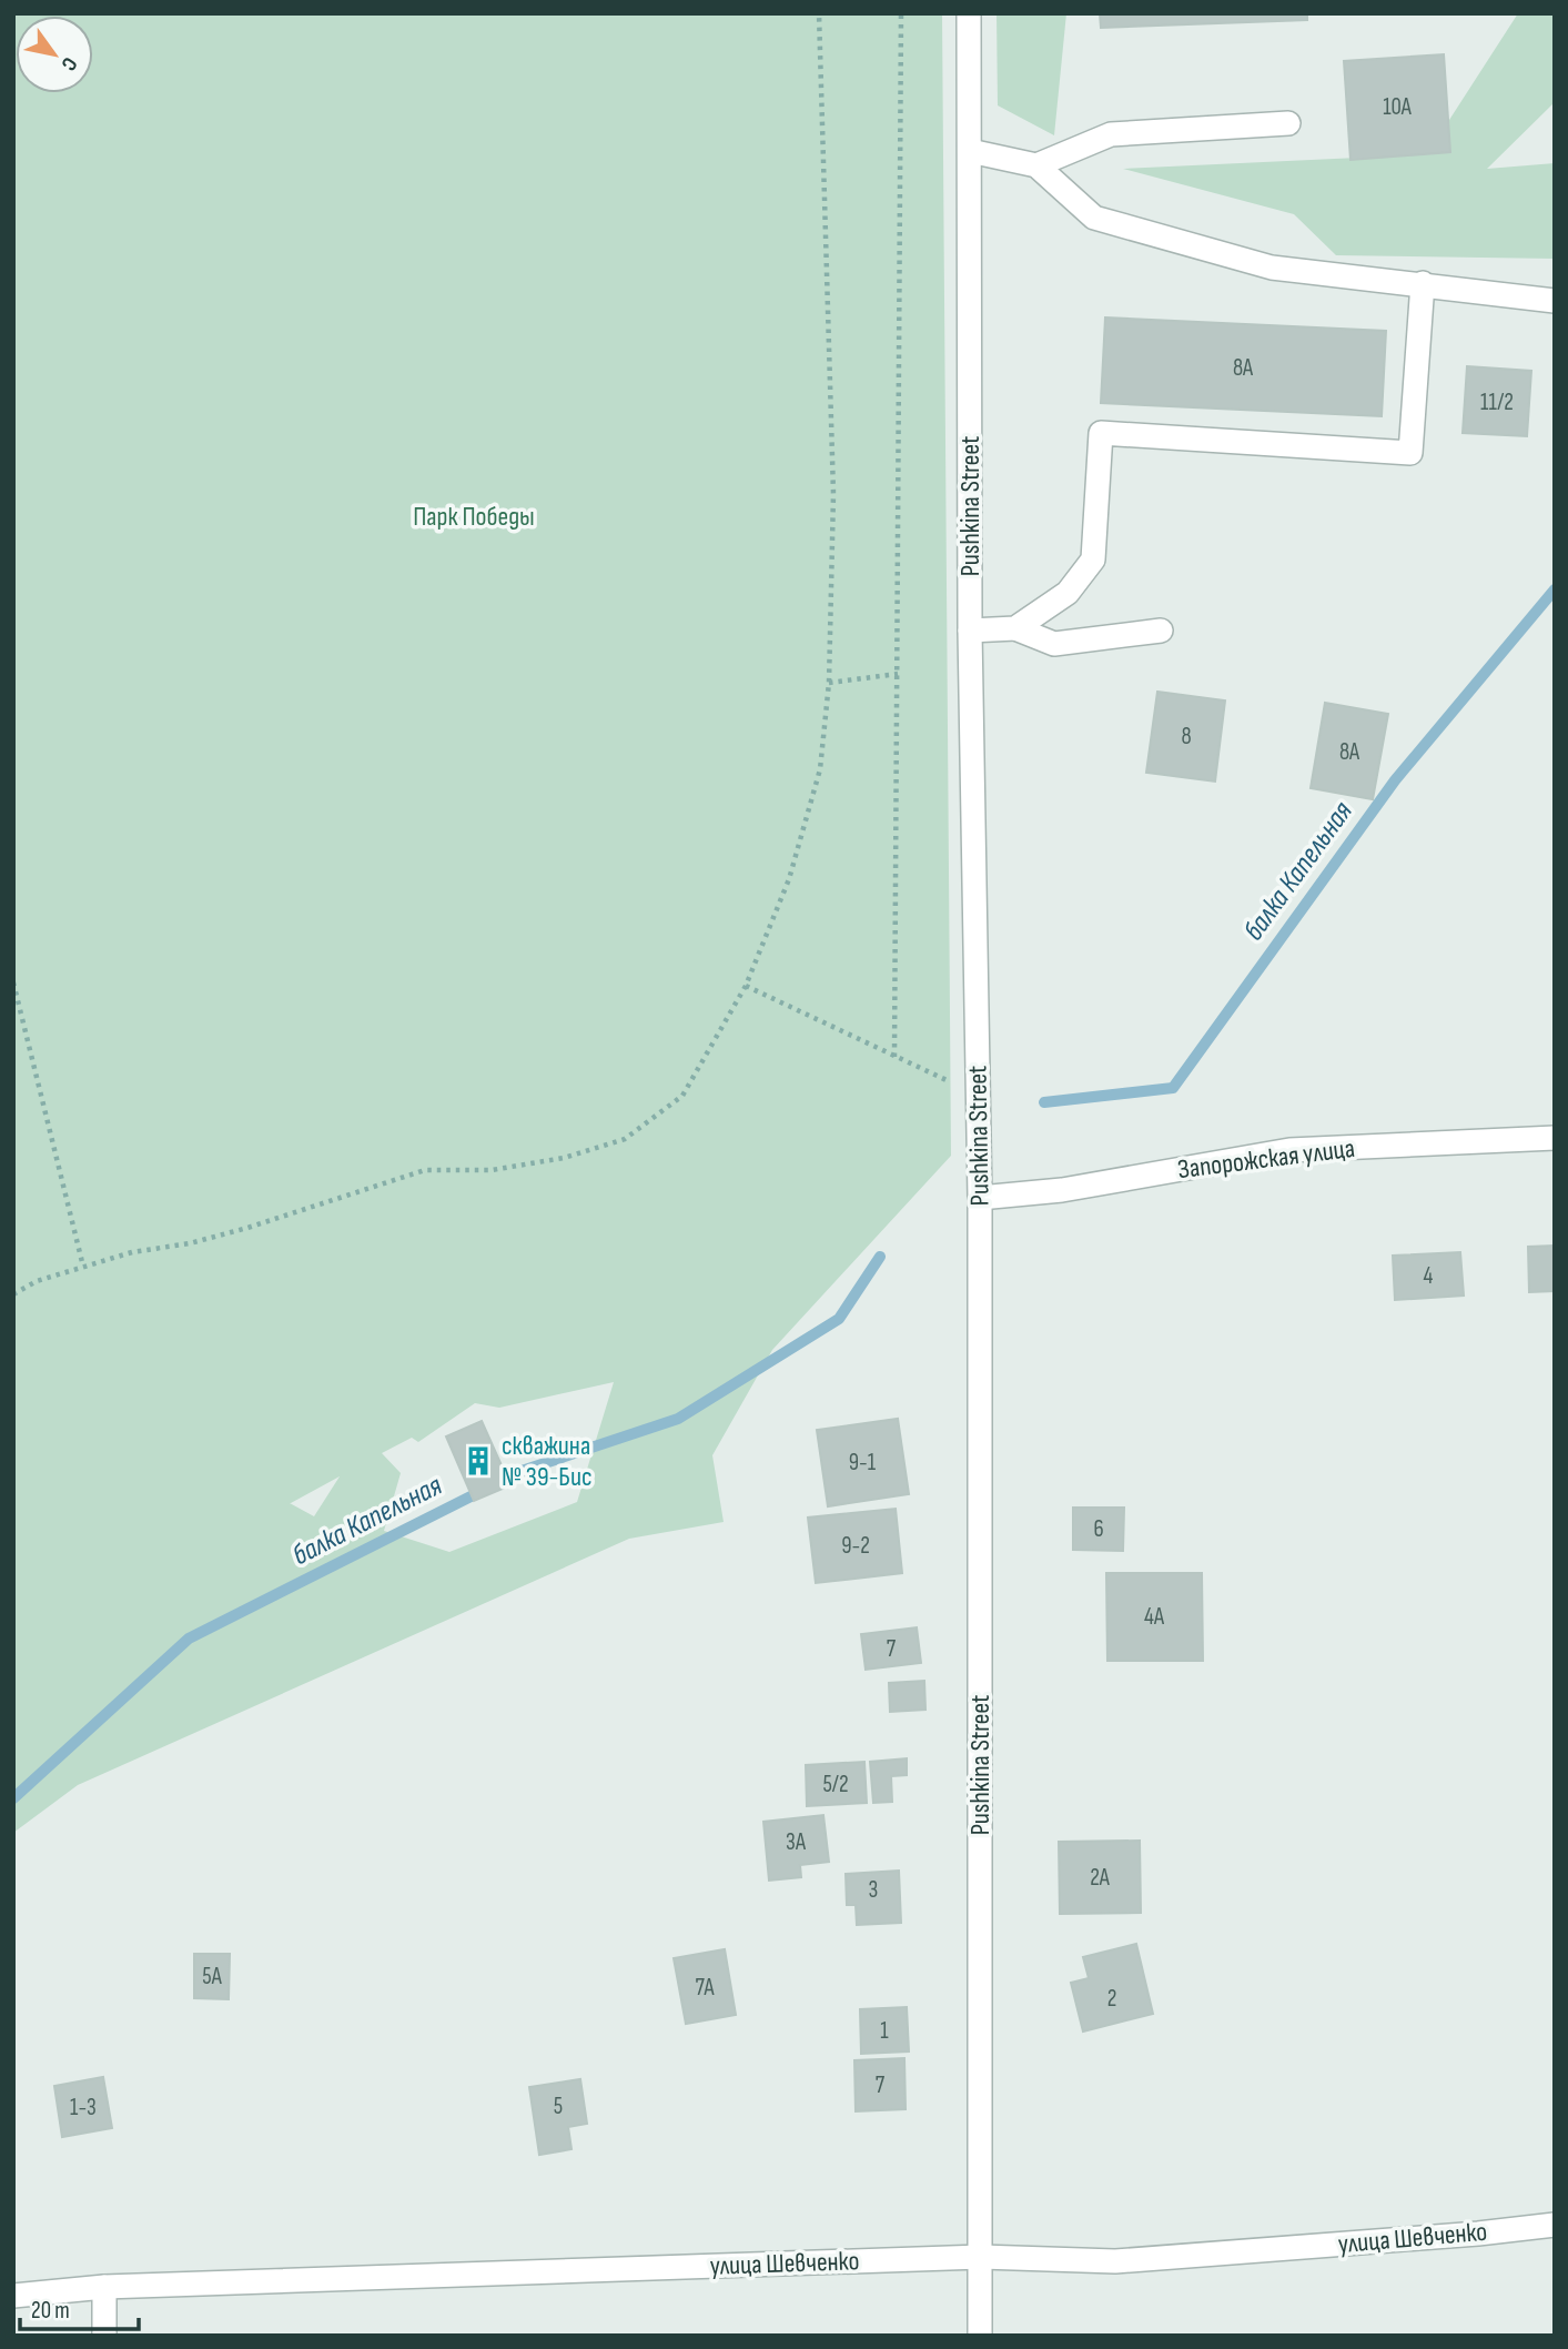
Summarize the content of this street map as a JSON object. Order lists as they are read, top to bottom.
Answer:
{
  "streets": {
    "street": ["Pushkina Street", "Запорожская улица", "улица Шевченко"]
  },
  "crossings": [
    ["Pushkina Street", "Запорожская улица"],
    ["Pushkina Street", "улица Шевченко"]
  ],
  "water": ["балка Капельная"],
  "parks": ["Парк Победы"],
  "places": {
    "building": ["скважина № 39-Бис"]
  },
  "house_numbers": [
    "10А",
    "8А",
    "11/2",
    "8",
    "8А",
    "4",
    "9-1",
    "6",
    "9-2",
    "4А",
    "7",
    "5/2",
    "3А",
    "2А",
    "3",
    "5А",
    "7А",
    "2",
    "1",
    "7",
    "5",
    "1-3"
  ],
  "scale_bar": "20 m",
  "north": "bottom right"
}
